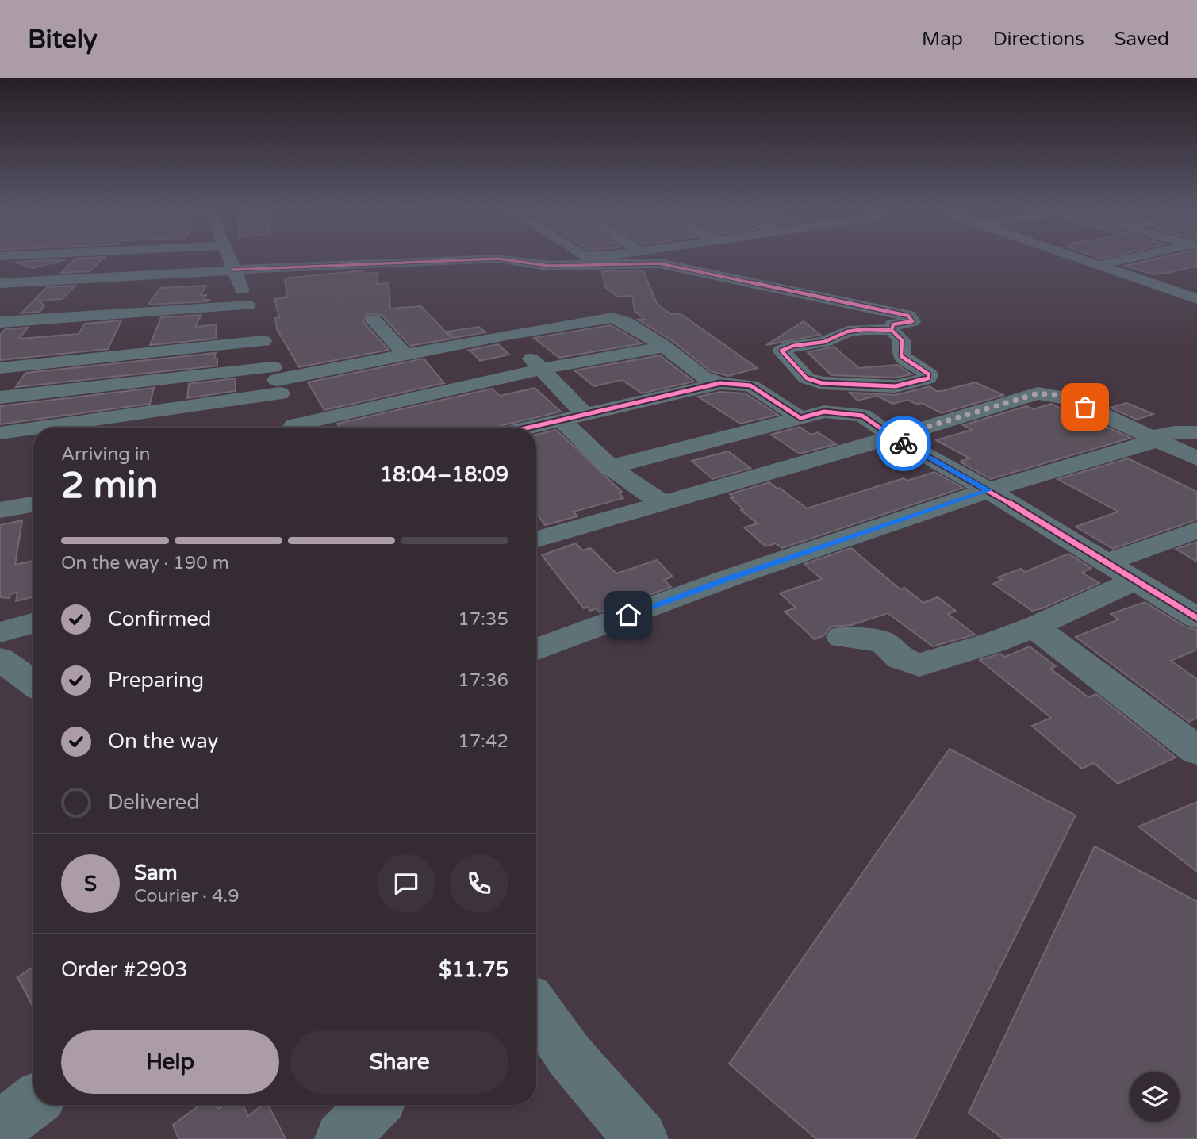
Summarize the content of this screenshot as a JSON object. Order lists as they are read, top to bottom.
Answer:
{
  "page": {
    "header": "Bitely",
    "nav": ["Map", "Directions", "Saved"],
    "heading": ["2 min", "Arriving in", "18:04–18:09"],
    "panel": [
      "Sam",
      "Courier · 4.9",
      "Order #2903",
      "$11.75"
    ],
    "bar": "On the way · 190 m",
    "list": [
      ["Confirmed", "17:35"],
      ["Preparing", "17:36"],
      ["On the way", "17:42"],
      "Delivered"
    ],
    "round": "S",
    "buttons": ["Help", "Share"]
  }
}
